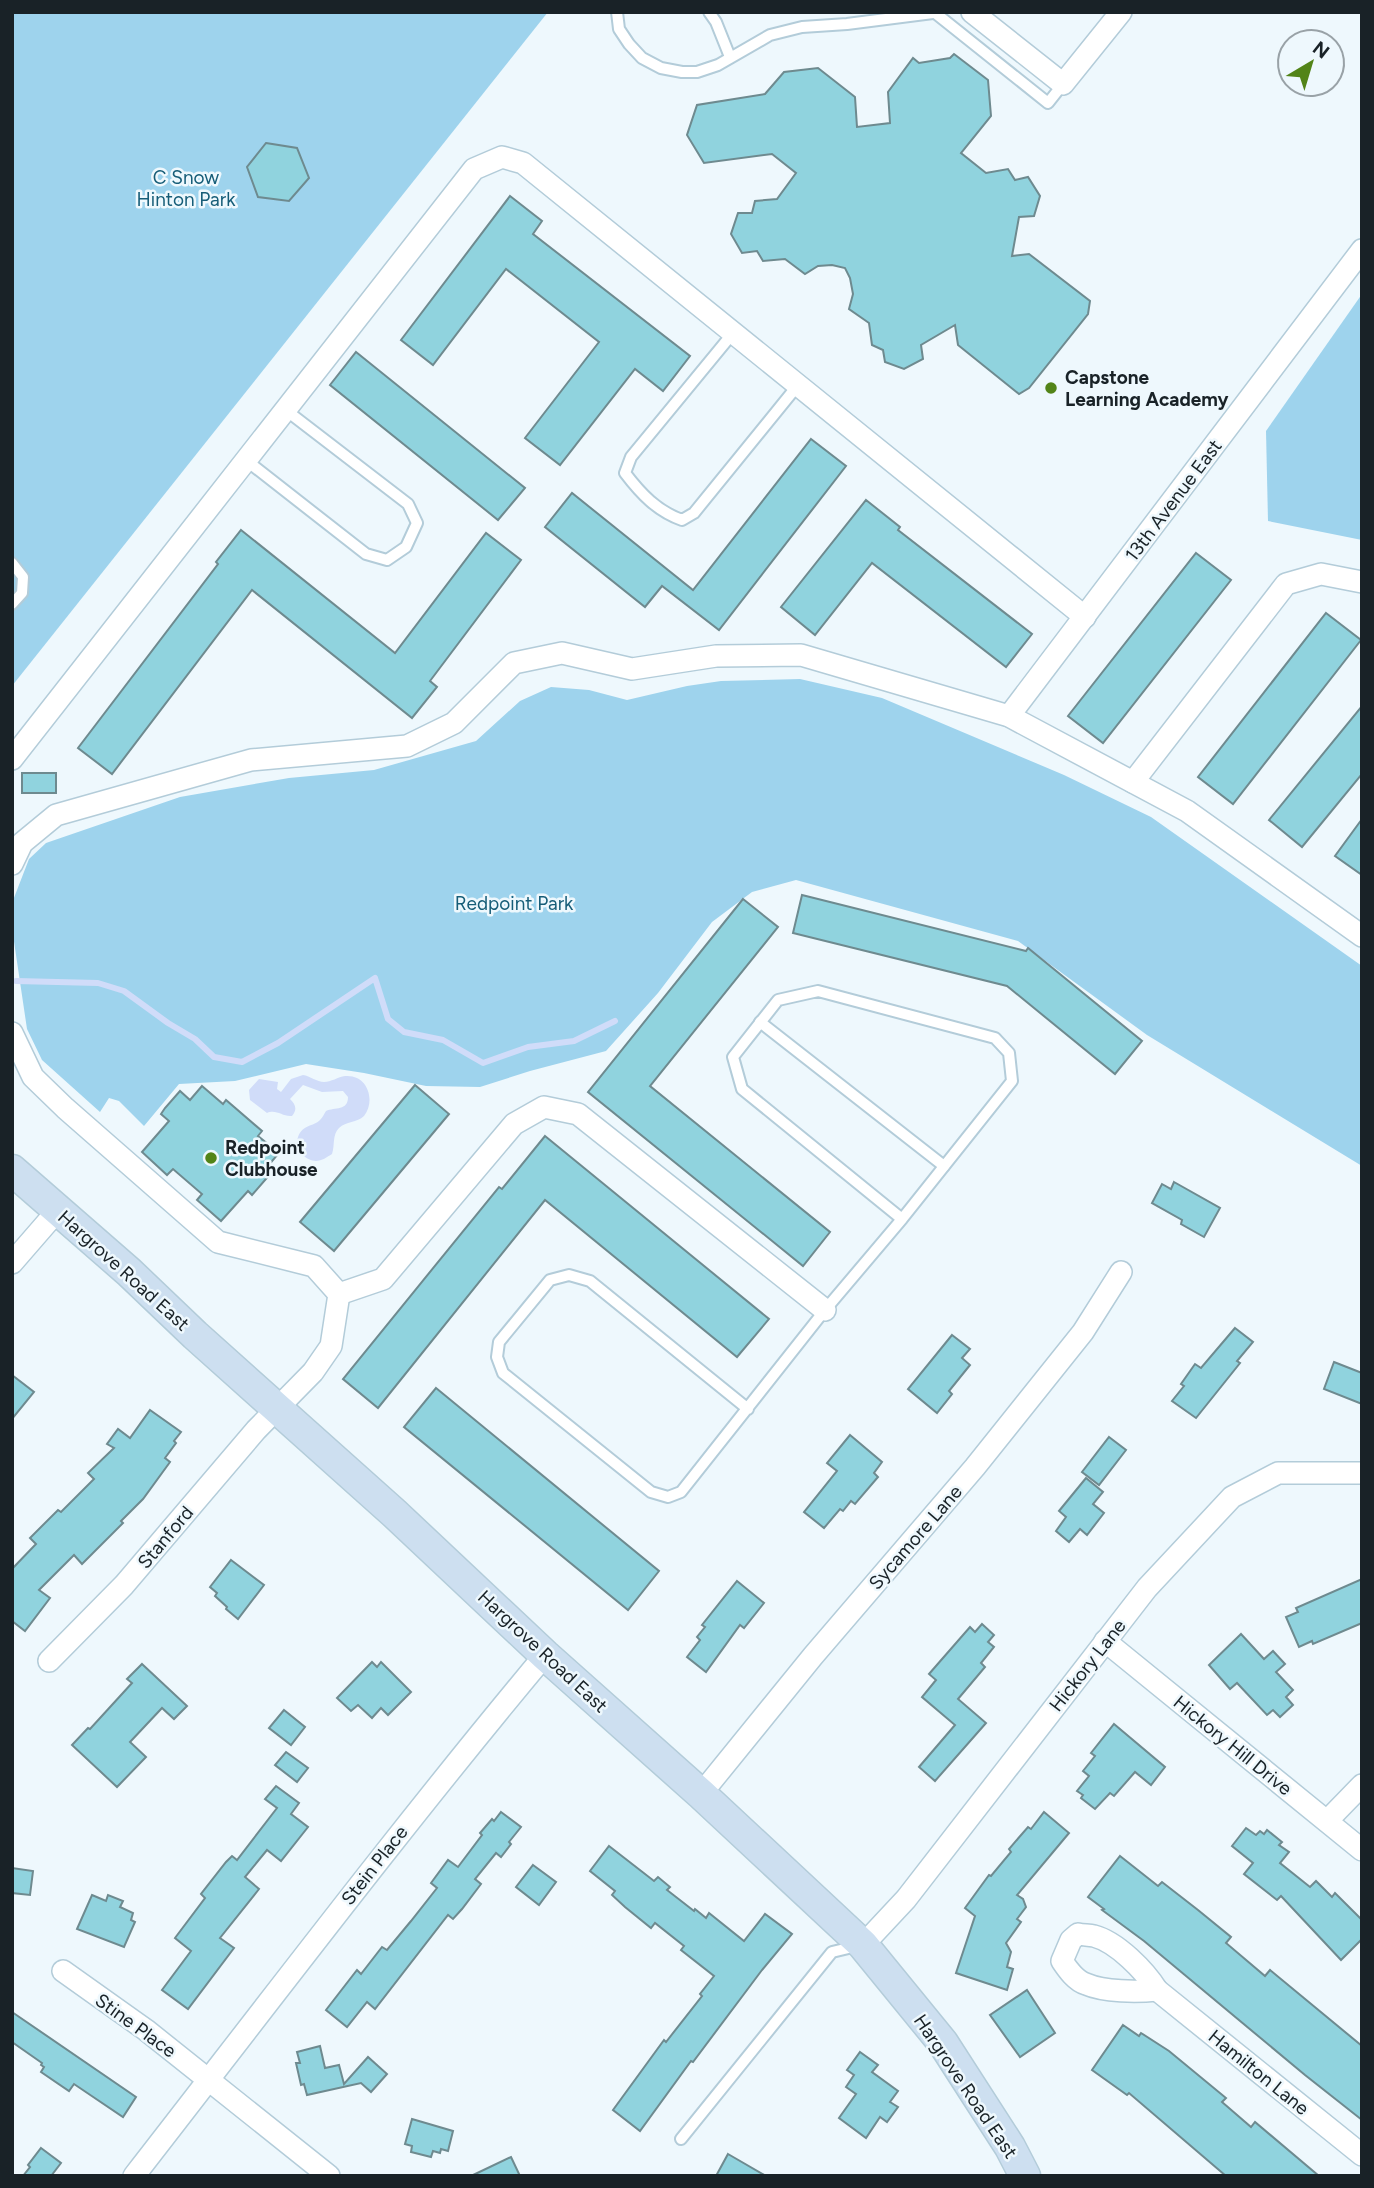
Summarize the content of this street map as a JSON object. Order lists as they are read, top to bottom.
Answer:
{
  "streets": {
    "main road": ["Hargrove Road East"],
    "street": [
      "13th Avenue East",
      "Stanford",
      "Sycamore Lane",
      "Hickory Lane",
      "Hickory Hill Drive",
      "Stein Place",
      "Stine Place",
      "Hamilton Lane"
    ]
  },
  "crossings": [
    ["Hargrove Road East", "Stanford"],
    ["Hargrove Road East", "Sycamore Lane"],
    ["Hargrove Road East", "Hickory Lane"],
    ["Hargrove Road East", "Stein Place"],
    ["Hickory Lane", "Hickory Hill Drive"],
    ["Stein Place", "Stine Place"]
  ],
  "parks": ["C Snow Hinton Park", "Redpoint Park"],
  "places": ["Capstone Learning Academy", "Redpoint Clubhouse"],
  "north": "top right"
}
